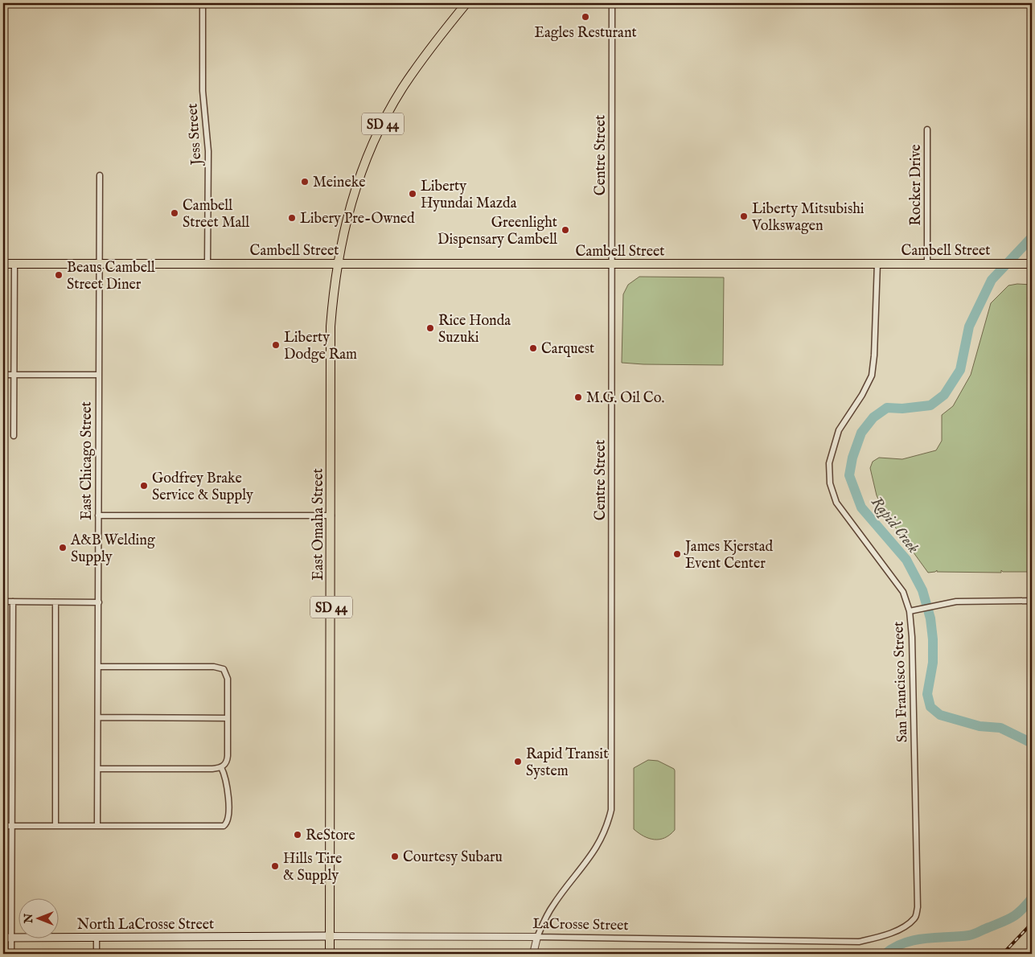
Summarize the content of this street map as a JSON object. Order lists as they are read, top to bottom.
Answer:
{
  "streets": {
    "main road": [
      "SD 44",
      "Cambell Street",
      "East Omaha Street",
      "North LaCrosse Street",
      "LaCrosse Street"
    ],
    "street": [
      "Jess Street",
      "Centre Street",
      "Rocker Drive",
      "East Chicago Street",
      "San Francisco Street"
    ]
  },
  "crossings": [
    ["SD 44", "Cambell Street"],
    ["SD 44", "East Omaha Street"],
    ["Jess Street", "Cambell Street"],
    ["Centre Street", "Cambell Street"],
    ["Centre Street", "LaCrosse Street"],
    ["Rocker Drive", "Cambell Street"],
    ["Cambell Street", "East Chicago Street"],
    ["Cambell Street", "East Omaha Street"],
    ["Cambell Street", "San Francisco Street"],
    ["East Omaha Street", "LaCrosse Street"],
    ["San Francisco Street", "LaCrosse Street"],
    ["North LaCrosse Street", "LaCrosse Street"]
  ],
  "water": ["Rapid Creek"],
  "places": [
    "Eagles Resturant",
    "Meineke",
    "Liberty Hyundai Mazda",
    "Cambell Street Mall",
    "Liberty Mitsubishi Volkswagen",
    "Libery Pre-Owned",
    "Greenlight Dispensary Cambell",
    "Beaus Cambell Street Diner",
    "Rice Honda Suzuki",
    "Liberty Dodge Ram",
    "Carquest",
    "M.G. Oil Co.",
    "Godfrey Brake Service & Supply",
    "A&B Welding Supply",
    "James Kjerstad Event Center",
    "Rapid Transit System",
    "ReStore",
    "Courtesy Subaru",
    "Hills Tire & Supply"
  ],
  "north": "left"
}
